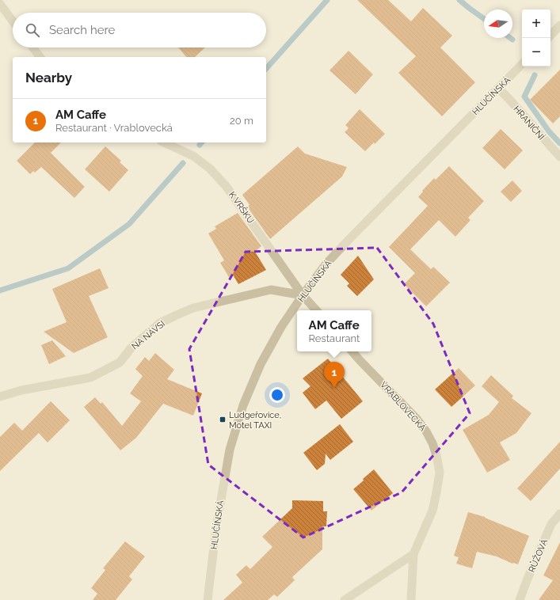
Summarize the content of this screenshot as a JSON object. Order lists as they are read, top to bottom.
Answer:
{
  "streets": {
    "street": [
      "HLUČÍNSKÁ",
      "HRANIČNÍ",
      "K VRŠKU",
      "NA NÁVSI",
      "VRABLOVECKÁ",
      "RŮŽOVÁ"
    ]
  },
  "crossings": [
    ["HLUČÍNSKÁ", "HRANIČNÍ"],
    ["HLUČÍNSKÁ", "K VRŠKU"],
    ["HLUČÍNSKÁ", "NA NÁVSI"],
    ["K VRŠKU", "NA NÁVSI"]
  ],
  "places": {
    "transit": ["Ludgeřovice, Motel TAXI"]
  },
  "north": "left",
  "page": {
    "map_buttons": ["+", "−"],
    "search": "Search here",
    "heading": "Nearby",
    "list": [
      {
        "mark": "1",
        "name": "AM Caffe",
        "note": "Restaurant · Vrablovecká",
        "value": "20 m"
      }
    ],
    "popup": ["AM Caffe", "Restaurant"],
    "pins": "1"
  }
}
